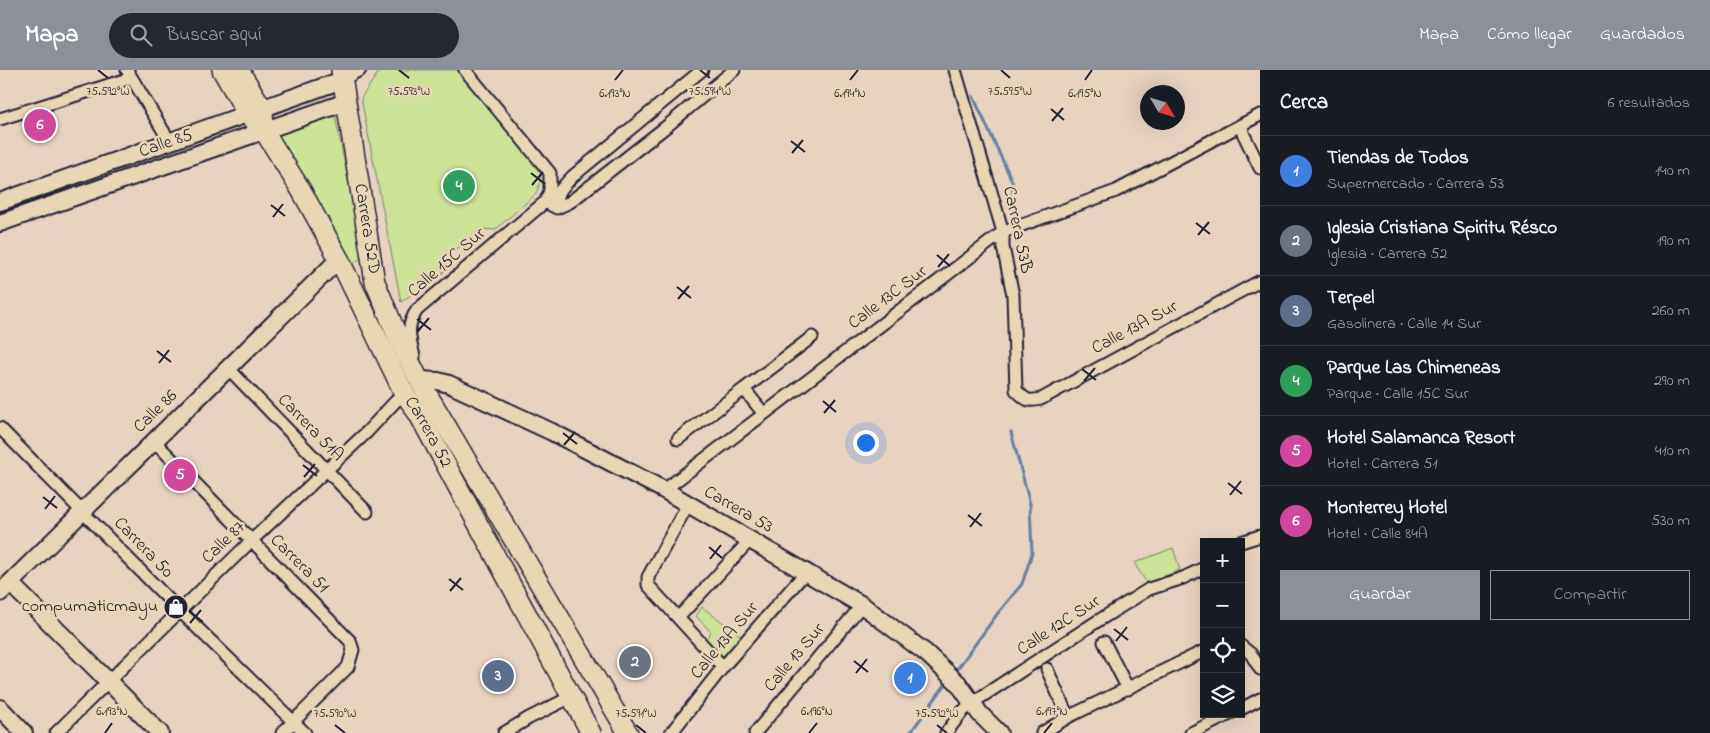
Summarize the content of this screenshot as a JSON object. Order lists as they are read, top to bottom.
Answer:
{
  "streets": {
    "main road": ["Carrera 52D", "Carrera 52"],
    "street": [
      "Calle 85",
      "Carrera 53B",
      "Calle 15C Sur",
      "Calle 13C Sur",
      "Calle 13A Sur",
      "Calle 86",
      "Carrera 51A",
      "Carrera 53",
      "Calle 87",
      "Carrera 50",
      "Carrera 51",
      "Calle 12C Sur",
      "Calle 13 Sur"
    ]
  },
  "crossings": [
    ["Calle 85", "Carrera 52D"],
    ["Calle 85", "Carrera 52"],
    ["Carrera 52D", "Calle 15C Sur"],
    ["Carrera 52D", "Carrera 52"],
    ["Carrera 52D", "Carrera 53"],
    ["Carrera 52D", "Calle 87"],
    ["Carrera 53B", "Calle 13C Sur"],
    ["Carrera 53B", "Calle 13A Sur"],
    ["Calle 15C Sur", "Carrera 52"],
    ["Calle 15C Sur", "Carrera 53"],
    ["Calle 15C Sur", "Calle 87"],
    ["Calle 13C Sur", "Carrera 53"],
    ["Calle 13A Sur", "Carrera 53"],
    ["Calle 86", "Carrera 51A"],
    ["Calle 86", "Carrera 52"],
    ["Calle 86", "Carrera 50"],
    ["Calle 86", "Carrera 51"],
    ["Carrera 51A", "Calle 87"],
    ["Carrera 52", "Carrera 53"],
    ["Carrera 52", "Calle 87"],
    ["Carrera 53", "Calle 87"],
    ["Carrera 53", "Calle 12C Sur"],
    ["Carrera 53", "Calle 13 Sur"],
    ["Calle 87", "Carrera 50"],
    ["Calle 87", "Carrera 51"],
    ["Carrera 50", "Carrera 51"]
  ],
  "places": {
    "shop": ["compumaticmayu"]
  },
  "north": "bottom right",
  "page": {
    "header": "Mapa",
    "search": "Buscar aquí",
    "nav": ["Mapa", "Cómo llegar", "Guardados"],
    "heading": ["Cerca", "6 resultados"],
    "pins": [
      "6",
      "4",
      "5",
      "2",
      "3",
      "1"
    ],
    "list": [
      {
        "mark": "1",
        "name": "Tiendas de Todos",
        "note": "Supermercado · Carrera 53",
        "value": "140 m"
      },
      {
        "mark": "2",
        "name": "Iglesia Cristiana Spiritu Résco",
        "note": "Iglesia · Carrera 52",
        "value": "190 m"
      },
      {
        "mark": "3",
        "name": "Terpel",
        "note": "Gasolinera · Calle 14 Sur",
        "value": "260 m"
      },
      {
        "mark": "4",
        "name": "Parque Las Chimeneas",
        "note": "Parque · Calle 15C Sur",
        "value": "290 m"
      },
      {
        "mark": "5",
        "name": "Hotel Salamanca Resort",
        "note": "Hotel · Carrera 51",
        "value": "410 m"
      },
      {
        "mark": "6",
        "name": "Monterrey Hotel",
        "note": "Hotel · Calle 84A",
        "value": "530 m"
      }
    ],
    "map_buttons": ["+", "−"],
    "buttons": ["Guardar", "Compartir"]
  },
  "coordinates": [
    "75.592°W",
    "75.593°W",
    "75.594°W",
    "75.595°W",
    "6.193°N",
    "6.195°N",
    "6.194°N",
    "6.196°N",
    "6.197°N",
    "75.590°W",
    "75.591°W"
  ]
}
